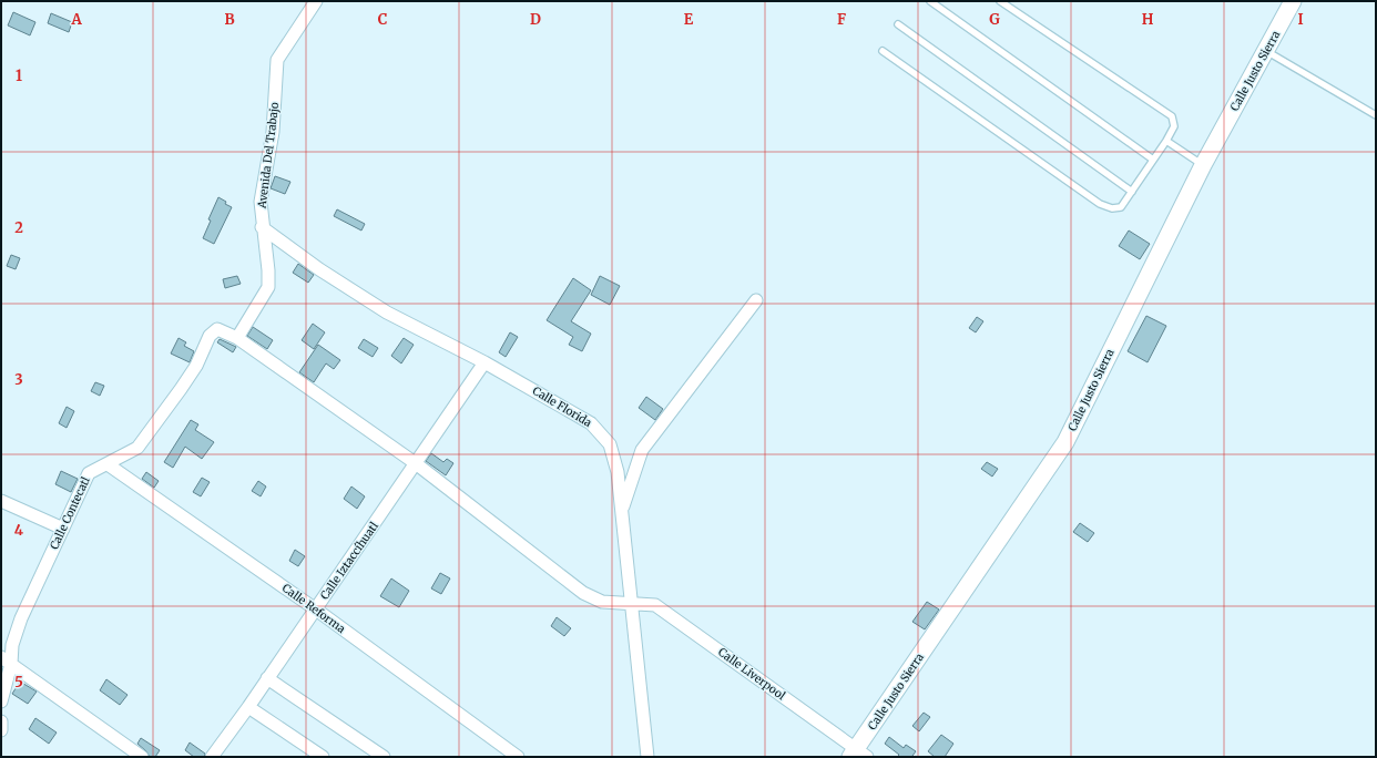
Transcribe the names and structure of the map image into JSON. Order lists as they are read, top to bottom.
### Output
{
  "streets": {
    "street": [
      "Calle Justo Sierra",
      "Avenida Del Trabajo",
      "Calle Florida",
      "Calle Contecatl",
      "Calle Iztaccíhuatl",
      "Calle Reforma",
      "Calle Liverpool"
    ]
  },
  "crossings": [
    ["Calle Justo Sierra", "Calle Liverpool"],
    ["Avenida Del Trabajo", "Calle Florida"],
    ["Avenida Del Trabajo", "Calle Liverpool"],
    ["Calle Florida", "Calle Iztaccíhuatl"],
    ["Calle Florida", "Calle Liverpool"],
    ["Calle Contecatl", "Calle Reforma"],
    ["Calle Contecatl", "Calle Liverpool"],
    ["Calle Iztaccíhuatl", "Calle Reforma"],
    ["Calle Iztaccíhuatl", "Calle Liverpool"]
  ],
  "grid": {
    "columns": [
      "A",
      "B",
      "C",
      "D",
      "E",
      "F",
      "G",
      "H",
      "I"
    ],
    "rows": [
      "1",
      "2",
      "3",
      "4",
      "5"
    ]
  }
}
